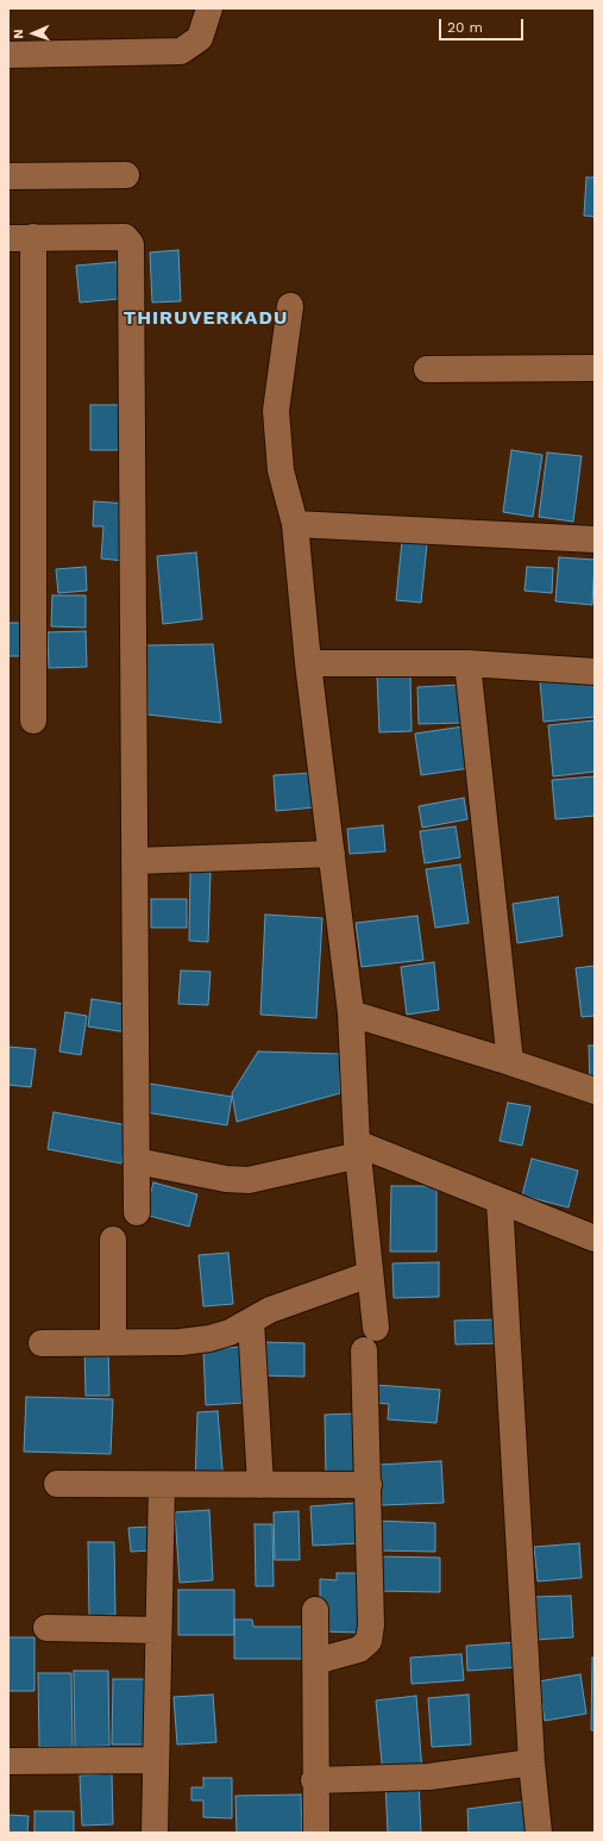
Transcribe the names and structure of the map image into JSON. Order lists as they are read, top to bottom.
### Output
{
  "districts": ["THIRUVERKADU"],
  "scale_bar": "20 m",
  "north": "left"
}
